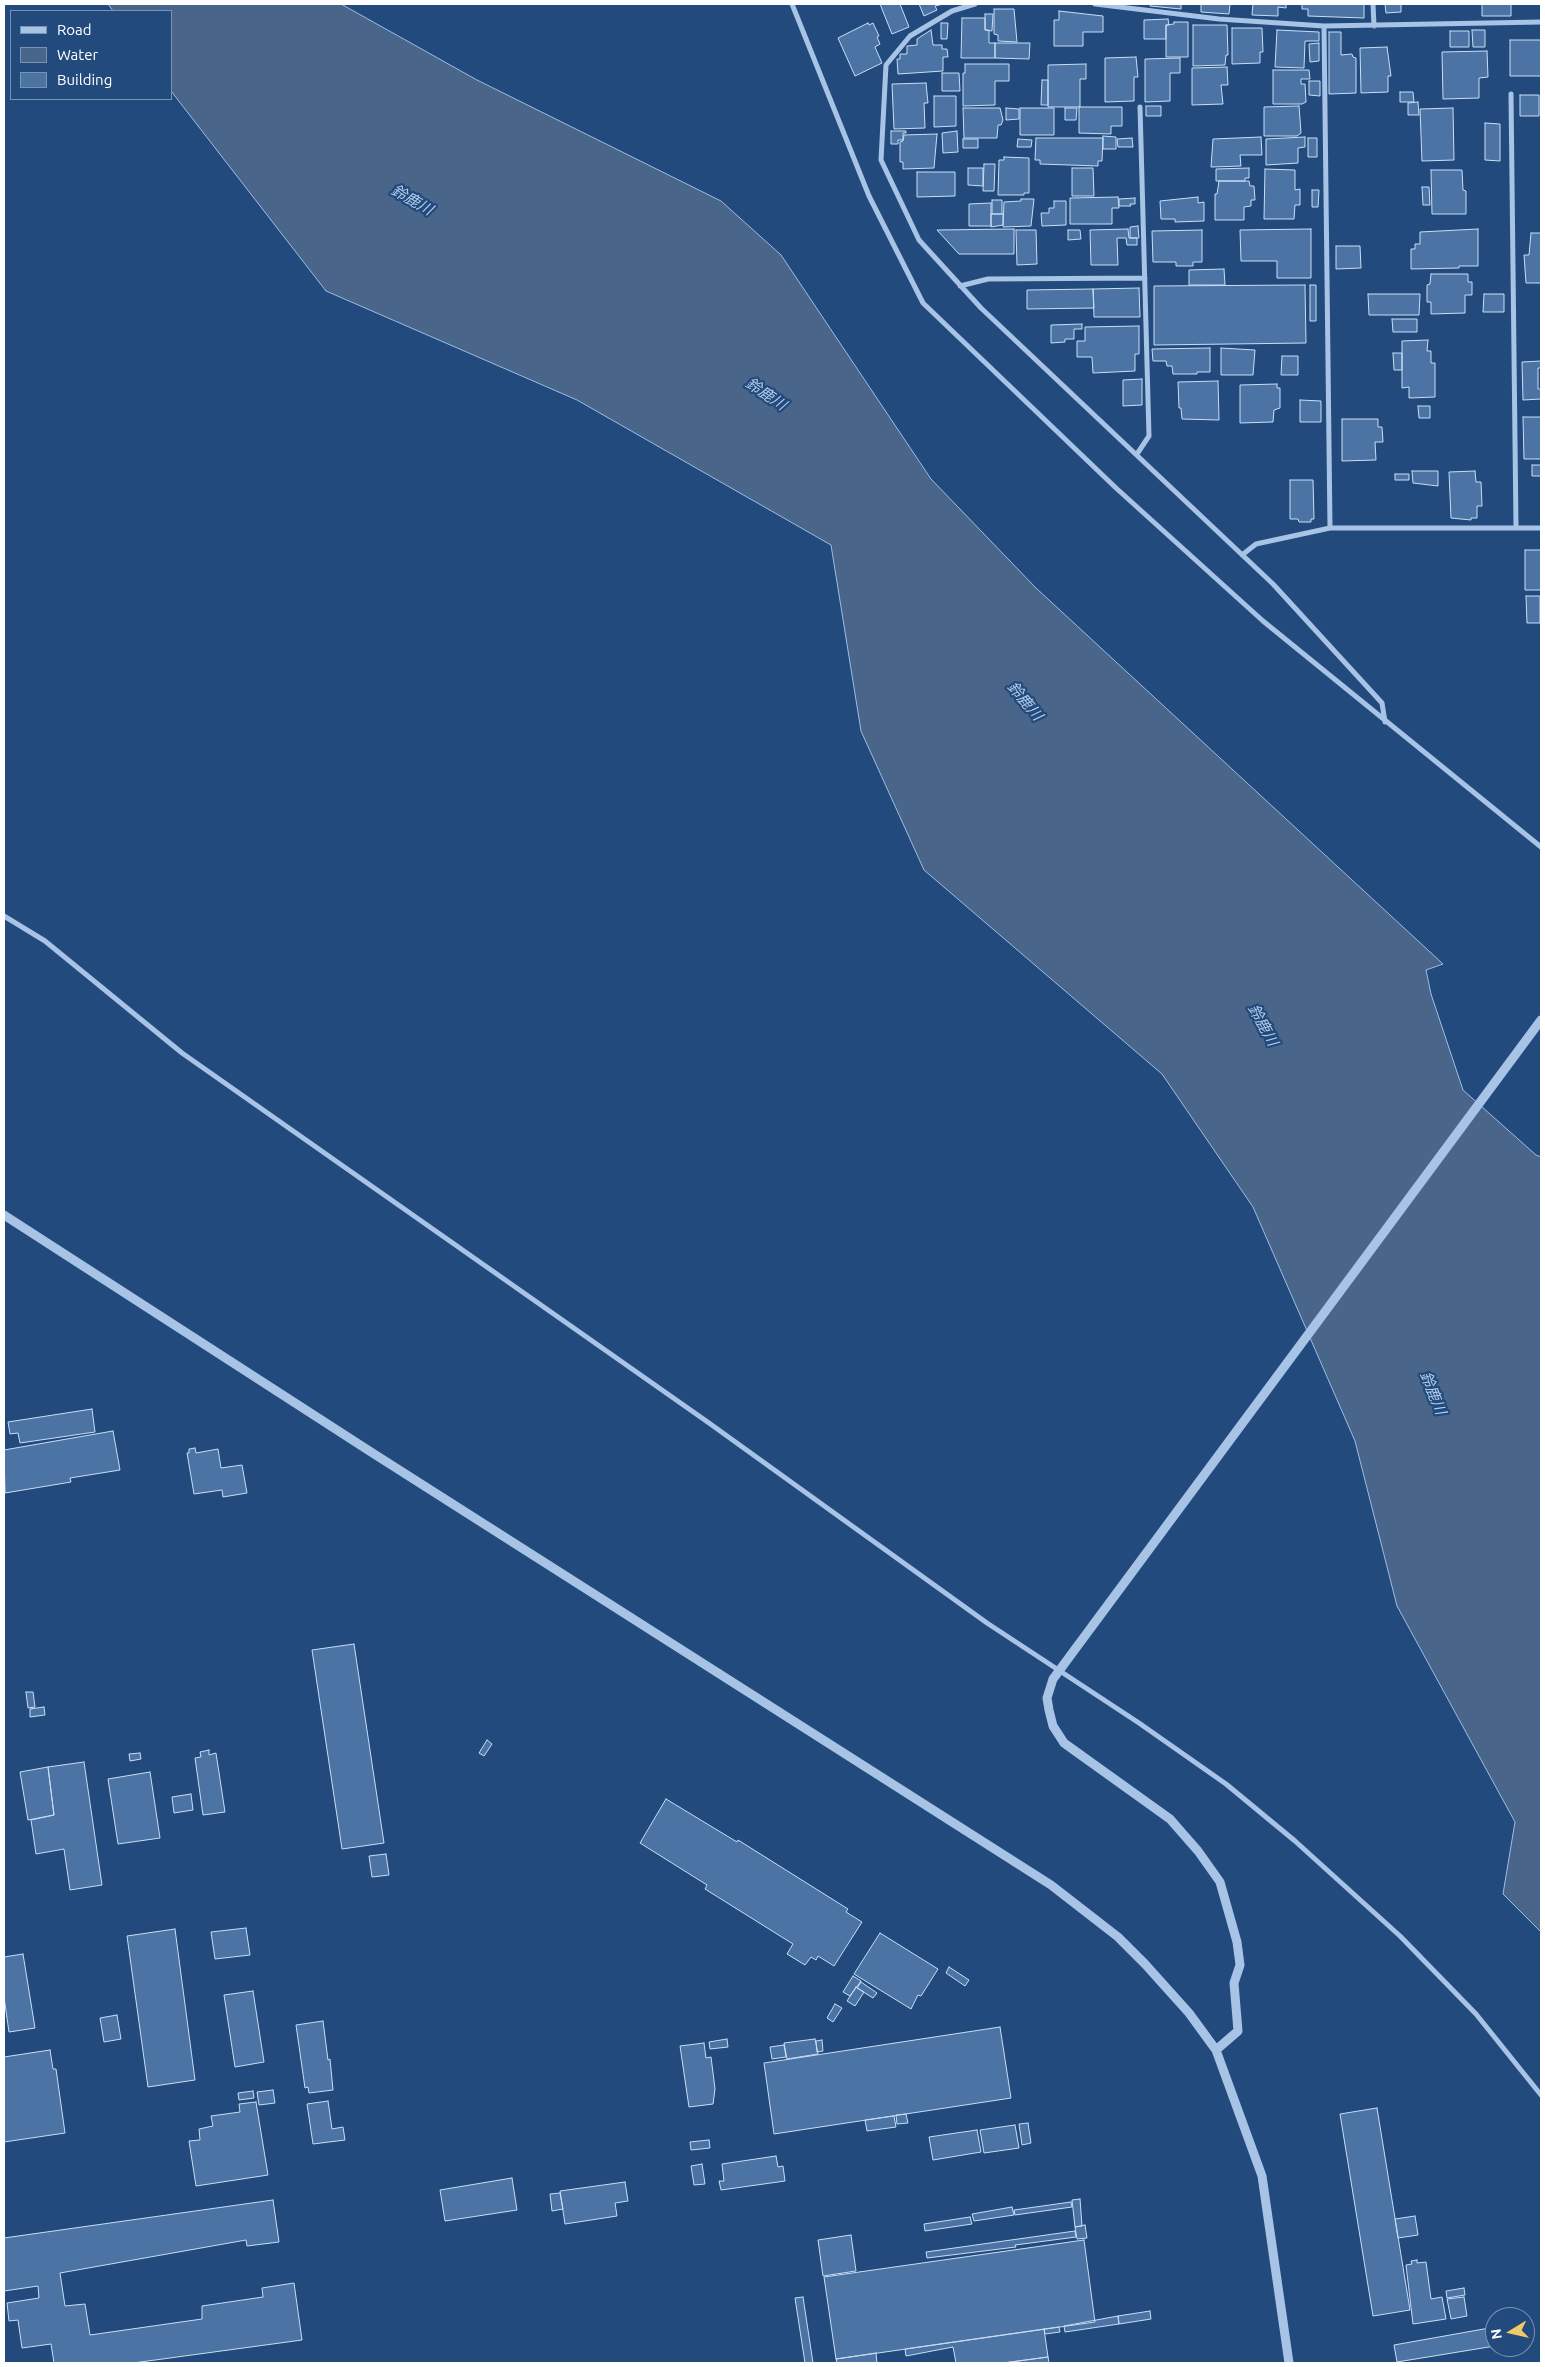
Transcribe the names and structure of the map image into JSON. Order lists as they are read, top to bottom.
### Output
{
  "water": ["鈴鹿川"],
  "legend": ["Road", "Water", "Building"],
  "north": "left"
}
